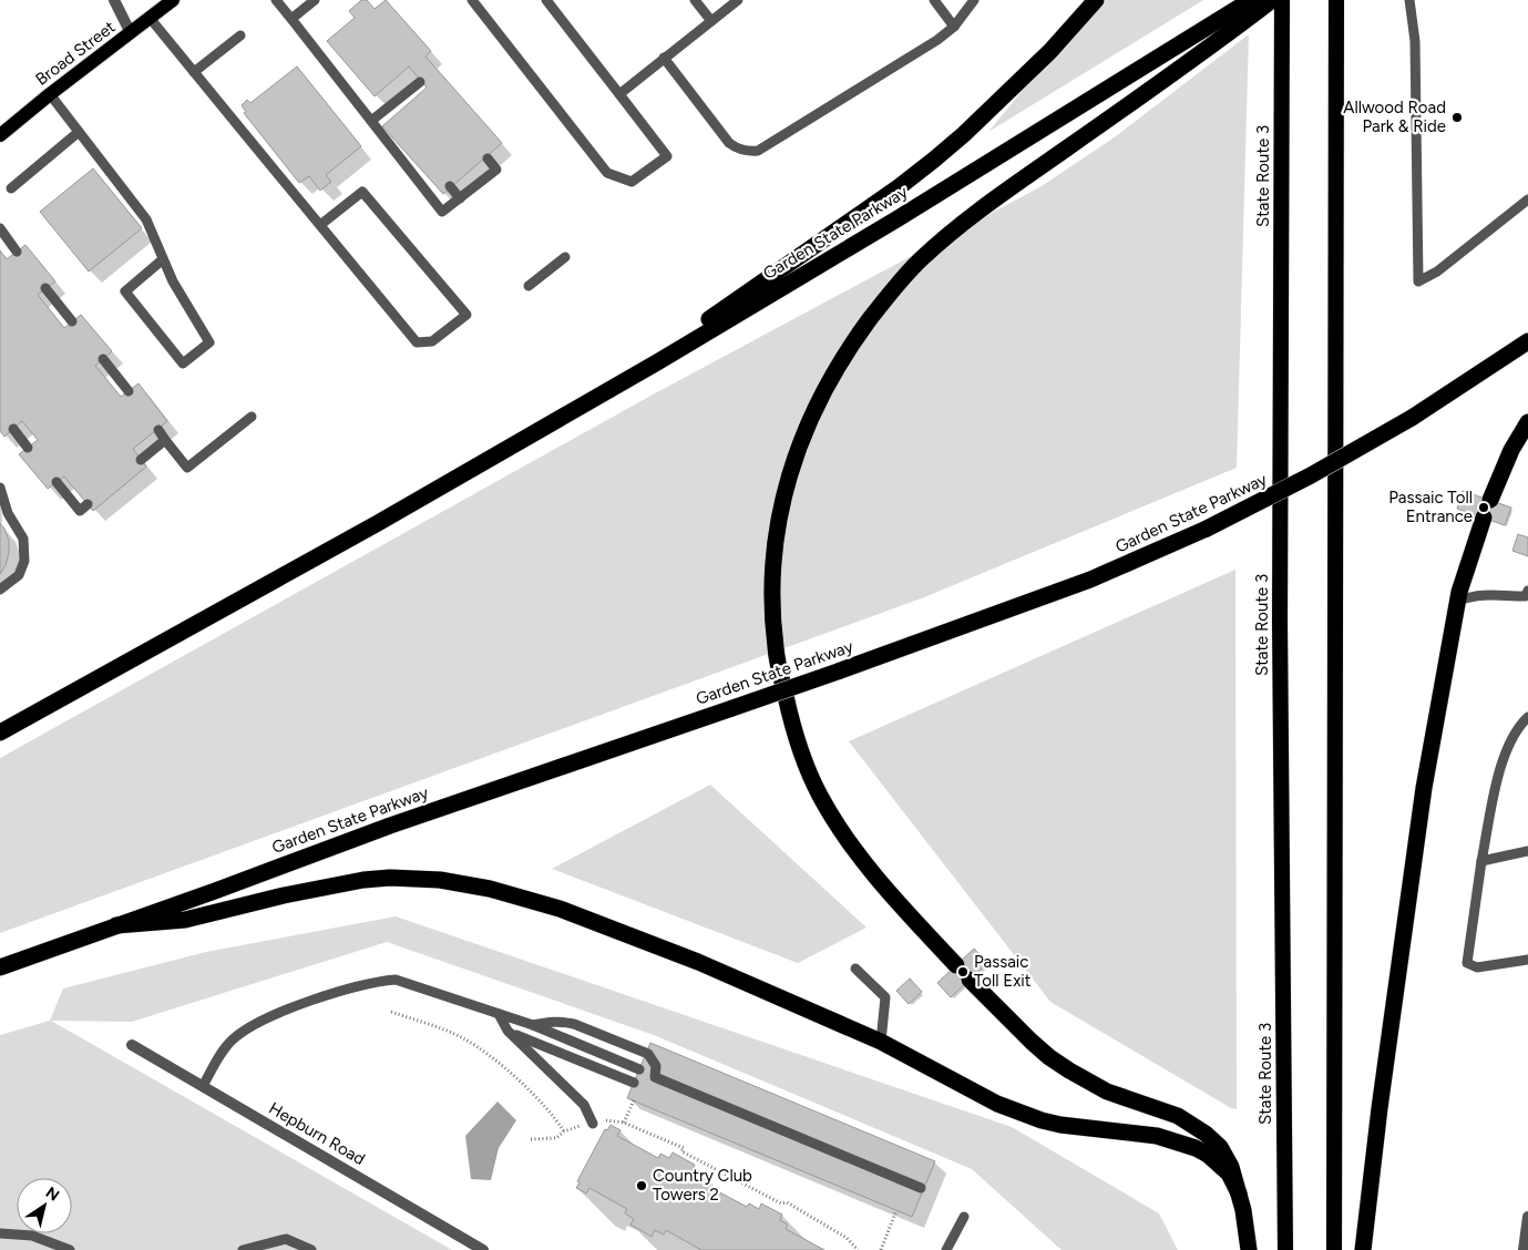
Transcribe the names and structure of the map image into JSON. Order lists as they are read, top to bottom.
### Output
{
  "streets": {
    "highway": ["State Route 3", "Garden State Parkway"],
    "main road": ["Broad Street"],
    "street": ["Hepburn Road"]
  },
  "places": [
    "Allwood Road Park & Ride",
    "Passaic Toll Entrance",
    "Passaic Toll Exit",
    "Country Club Towers 2"
  ],
  "north": "top right"
}
